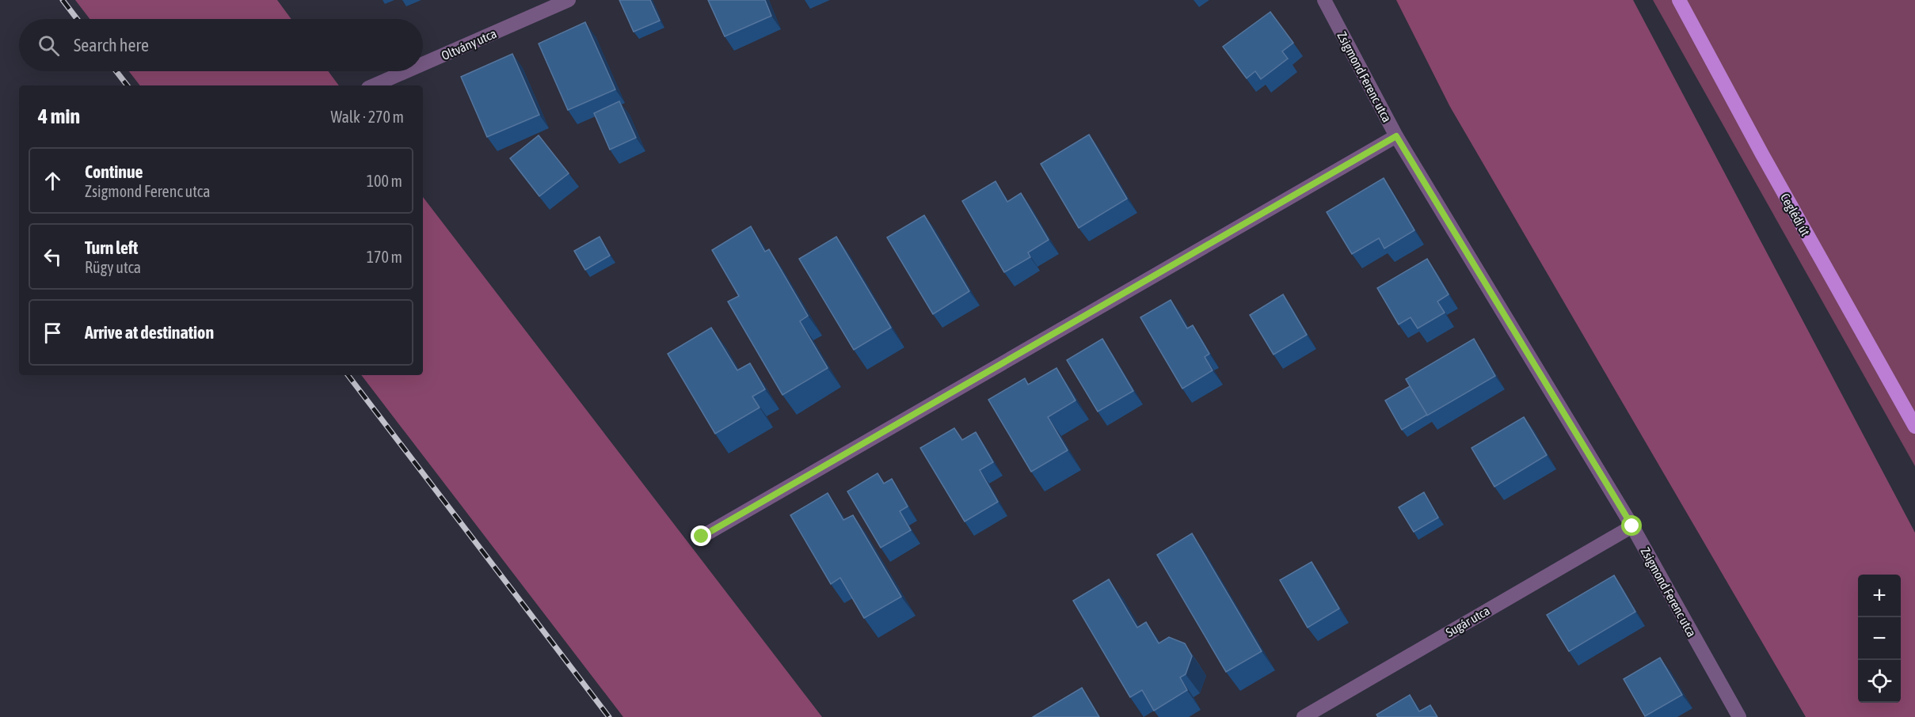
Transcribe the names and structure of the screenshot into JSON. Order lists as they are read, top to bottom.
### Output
{
  "streets": {
    "main road": ["Ceglédi út"],
    "street": ["Oltvány utca", "Zsigmond Ferenc utca", "Sugár utca"]
  },
  "crossings": [
    ["Zsigmond Ferenc utca", "Sugár utca"]
  ],
  "page": {
    "search": "Search here",
    "heading": ["4 min", "Walk · 270 m"],
    "list": [
      ["Continue", "Zsigmond Ferenc utca", "100 m"],
      ["Turn left", "Rügy utca", "170 m"],
      "Arrive at destination"
    ],
    "map_buttons": ["+", "−"]
  }
}
